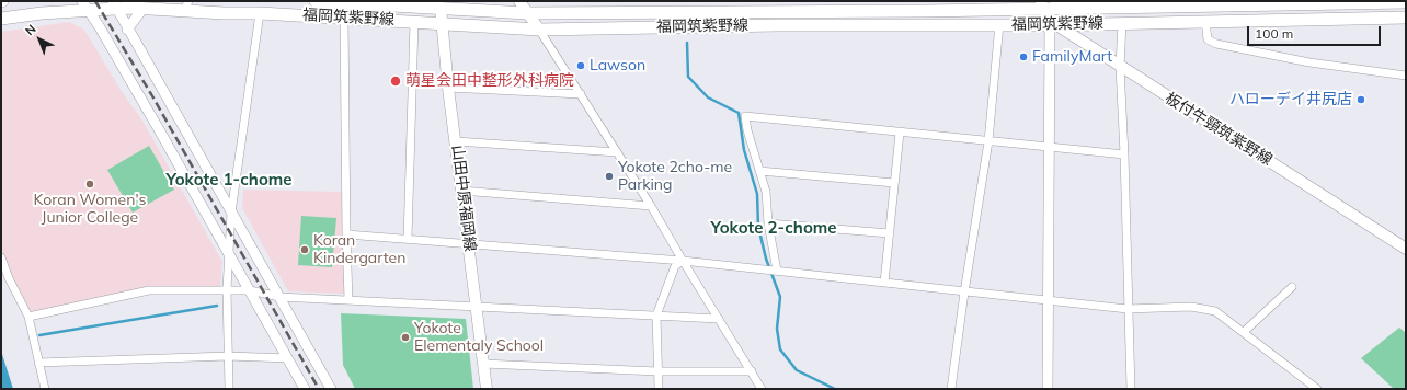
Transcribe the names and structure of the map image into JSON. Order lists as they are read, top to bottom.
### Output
{
  "streets": {
    "main road": ["福岡筑紫野線", "板付牛頸筑紫野線", "山田中原福岡線"]
  },
  "crossings": [
    ["福岡筑紫野線", "板付牛頸筑紫野線"],
    ["福岡筑紫野線", "山田中原福岡線"]
  ],
  "districts": ["Yokote 1-chome", "Yokote 2-chome"],
  "places": [
    "FamilyMart",
    "Lawson",
    "萌星会田中整形外科病院",
    "ハローデイ井尻店",
    "Yokote 2cho-me Parking",
    "Koran Women's Junior College",
    "Koran Kindergarten",
    "Yokote Elementaly School"
  ],
  "scale_bar": "100 m",
  "north": "top left"
}
